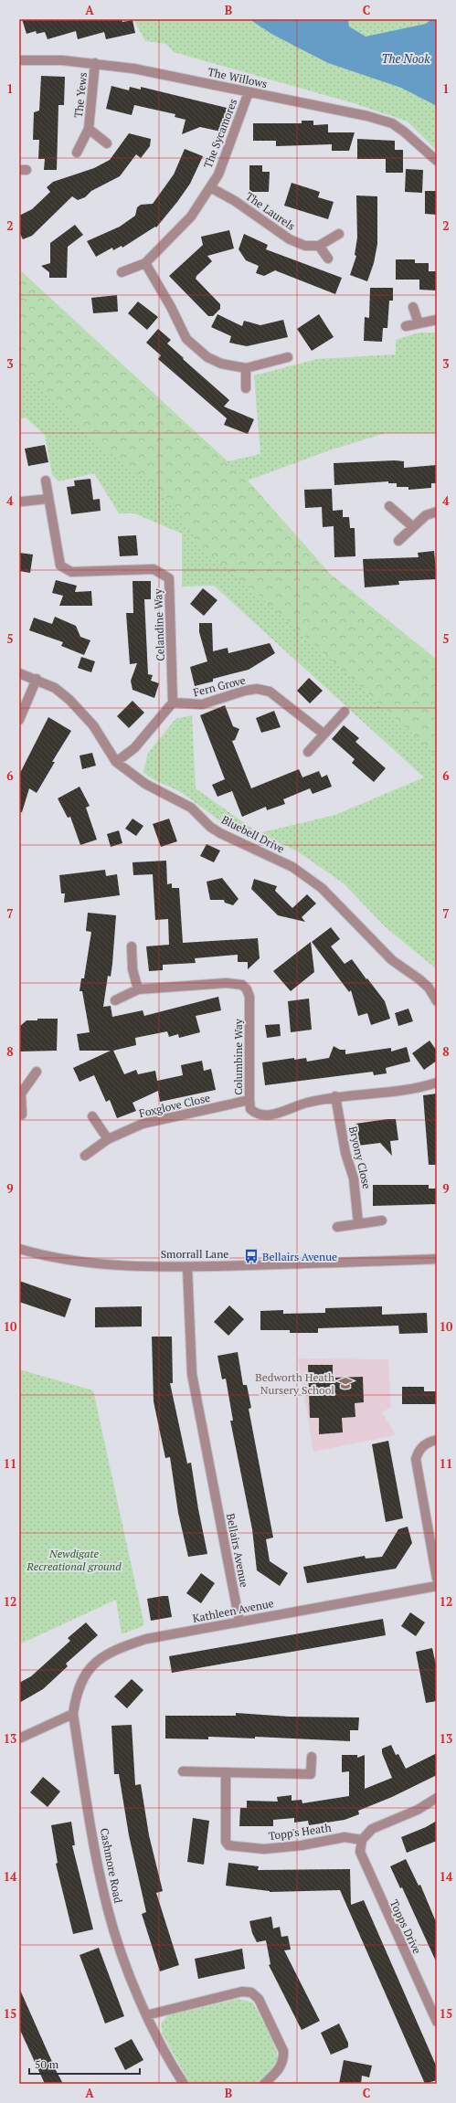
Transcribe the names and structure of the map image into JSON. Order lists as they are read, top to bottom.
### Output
{
  "streets": {
    "street": [
      "The Willows",
      "The Yews",
      "The Sycamores",
      "The Laurels",
      "Celandine Way",
      "Fern Grove",
      "Bluebell Drive",
      "Columbine Way",
      "Foxglove Close",
      "Bryony Close",
      "Smorrall Lane",
      "Bellairs Avenue",
      "Kathleen Avenue",
      "Topp's Heath",
      "Cashmore Road",
      "Topps Drive"
    ]
  },
  "crossings": [
    ["The Willows", "The Yews"],
    ["The Willows", "The Sycamores"],
    ["The Sycamores", "The Laurels"],
    ["Celandine Way", "Fern Grove"],
    ["Columbine Way", "Foxglove Close"],
    ["Columbine Way", "Bryony Close"],
    ["Smorrall Lane", "Bellairs Avenue"],
    ["Bellairs Avenue", "Kathleen Avenue"],
    ["Kathleen Avenue", "Cashmore Road"],
    ["Topp's Heath", "Topps Drive"]
  ],
  "water": ["The Nook"],
  "parks": ["Newdigate Recreational ground"],
  "places": {
    "bus stop": ["Bellairs Avenue"],
    "school or university": ["Bedworth Heath Nursery School"]
  },
  "scale_bar": "50 m",
  "grid": {
    "columns": ["A", "B", "C"],
    "rows": [
      "1",
      "2",
      "3",
      "4",
      "5",
      "6",
      "7",
      "8",
      "9",
      "10",
      "11",
      "12",
      "13",
      "14",
      "15"
    ]
  }
}
